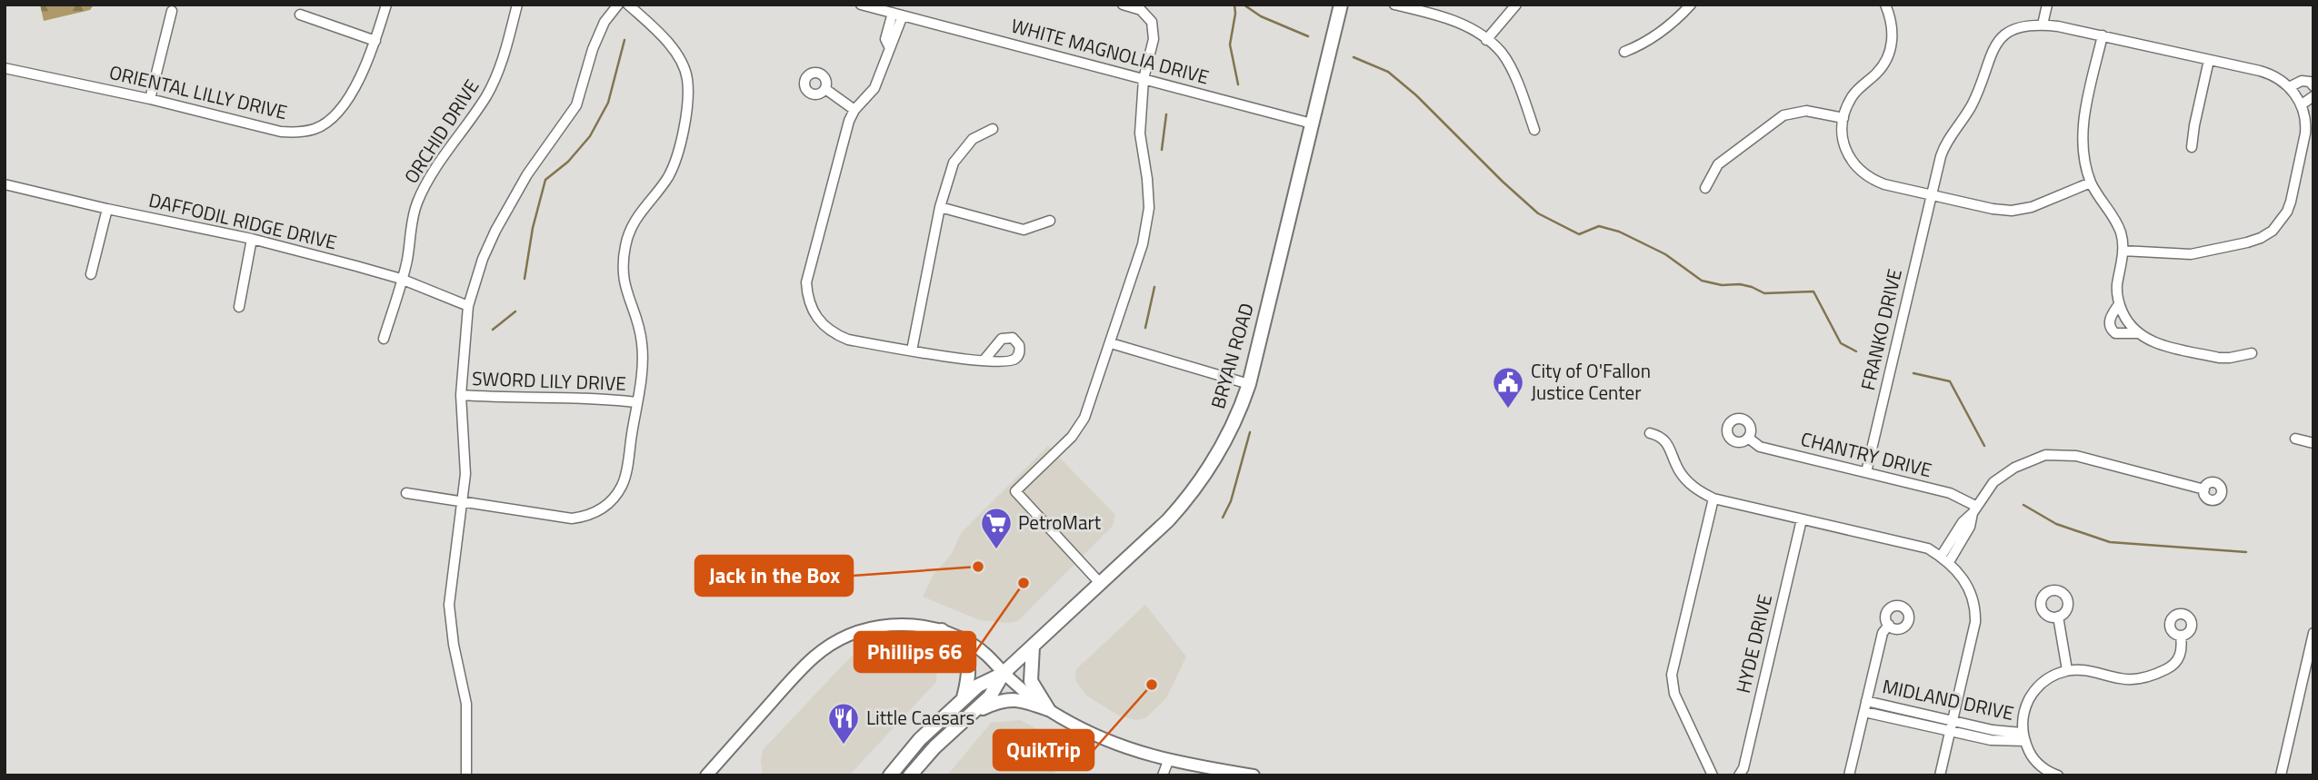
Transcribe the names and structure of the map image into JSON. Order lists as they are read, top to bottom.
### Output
{
  "streets": {
    "main road": ["BRYAN ROAD"],
    "street": [
      "WHITE MAGNOLIA DRIVE",
      "ORIENTAL LILLY DRIVE",
      "ORCHID DRIVE",
      "DAFFODIL RIDGE DRIVE",
      "FRANKO DRIVE",
      "SWORD LILY DRIVE",
      "CHANTRY DRIVE",
      "HYDE DRIVE",
      "MIDLAND DRIVE"
    ]
  },
  "crossings": [
    ["WHITE MAGNOLIA DRIVE", "BRYAN ROAD"],
    ["ORCHID DRIVE", "DAFFODIL RIDGE DRIVE"],
    ["FRANKO DRIVE", "CHANTRY DRIVE"]
  ],
  "places": {
    "public building": ["City of O'Fallon Justice Center"],
    "supermarket": ["PetroMart"],
    "other": ["Jack in the Box", "Phillips 66", "QuikTrip"],
    "restaurant": ["Little Caesars"]
  }
}
